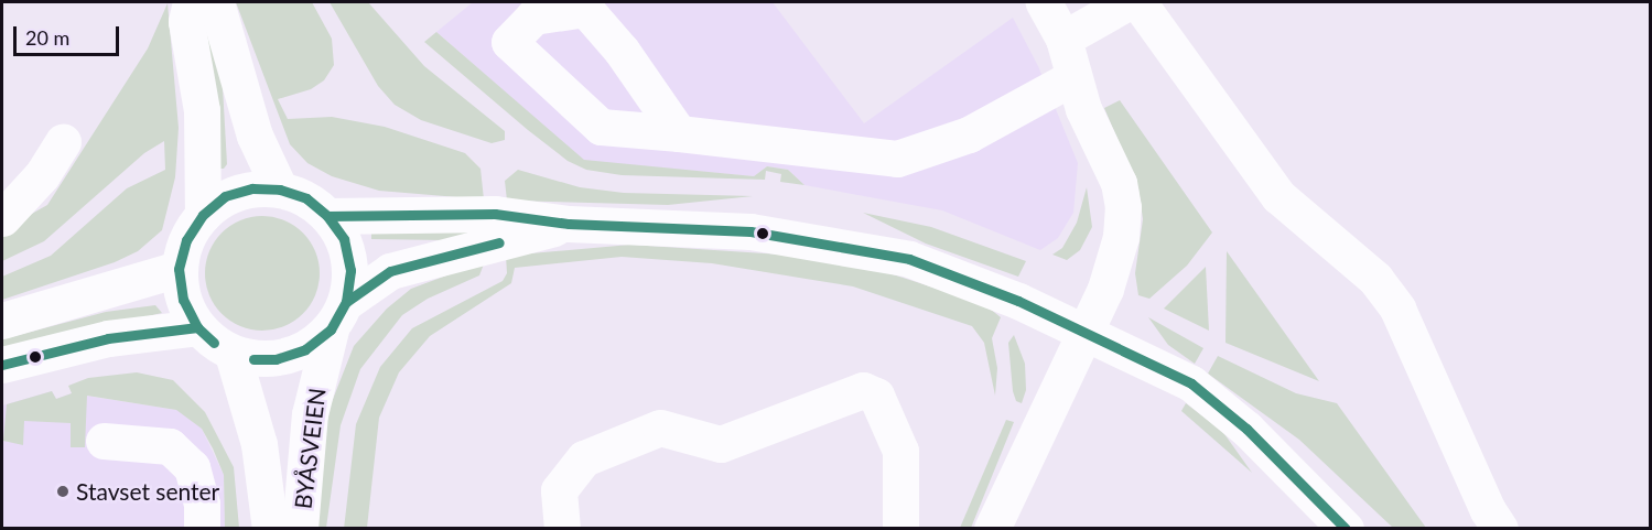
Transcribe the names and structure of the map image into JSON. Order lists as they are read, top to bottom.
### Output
{
  "streets": {
    "street": ["BYÅSVEIEN"]
  },
  "places": ["Stavset senter"],
  "scale_bar": "20 m"
}
